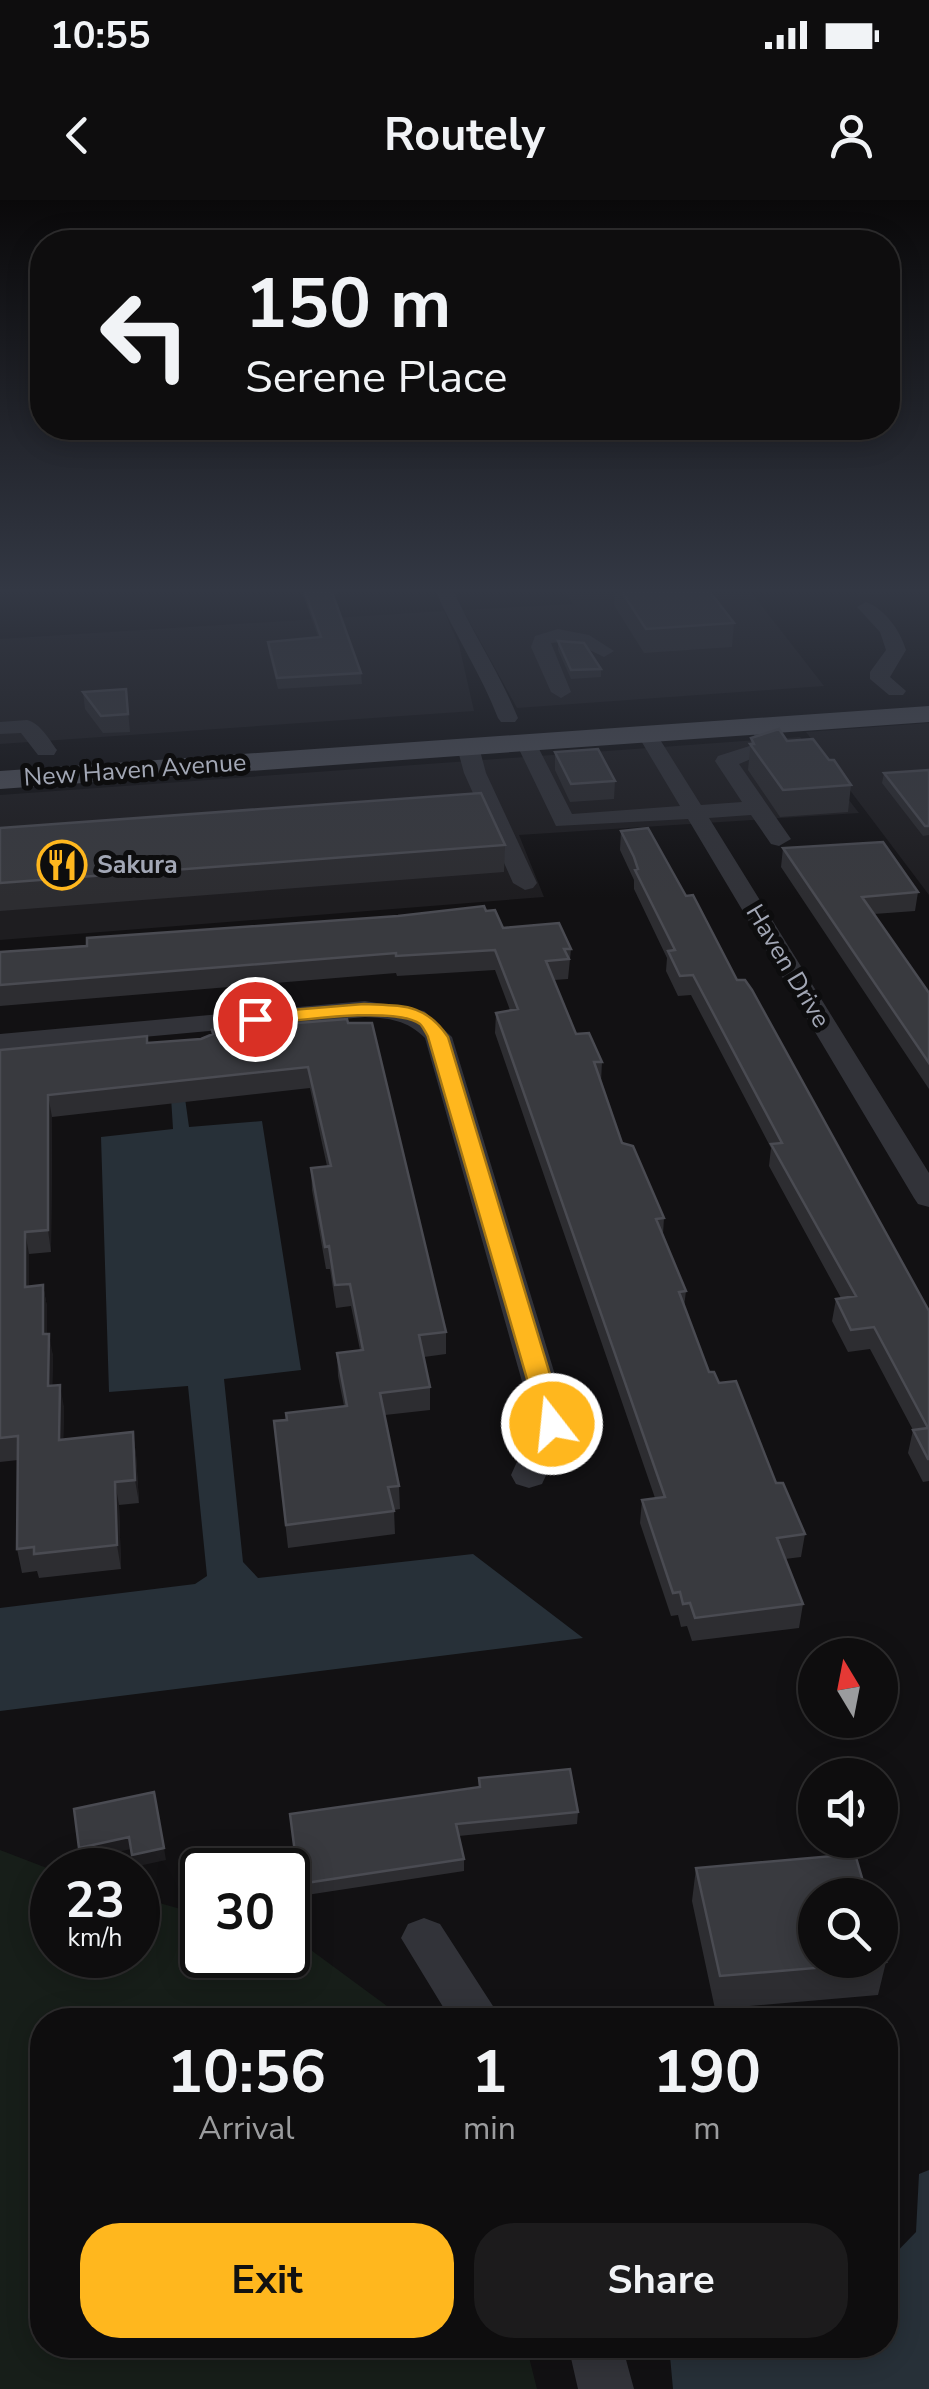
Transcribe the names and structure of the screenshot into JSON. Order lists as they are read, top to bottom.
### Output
{
  "streets": {
    "main road": ["New Haven Avenue"],
    "street": ["Haven Drive"]
  },
  "crossings": [
    ["New Haven Avenue", "Haven Drive"]
  ],
  "places": {
    "restaurant": ["Sakura"]
  },
  "north": "top",
  "page": {
    "status": "10:55",
    "header": "Routely",
    "turn": ["150 m", "Serene Place"],
    "speed": "23 km/h",
    "limit": "30",
    "eta": [
      "10:56",
      "Arrival",
      "1",
      "min",
      "190",
      "m"
    ],
    "buttons": ["Exit", "Share"]
  }
}
